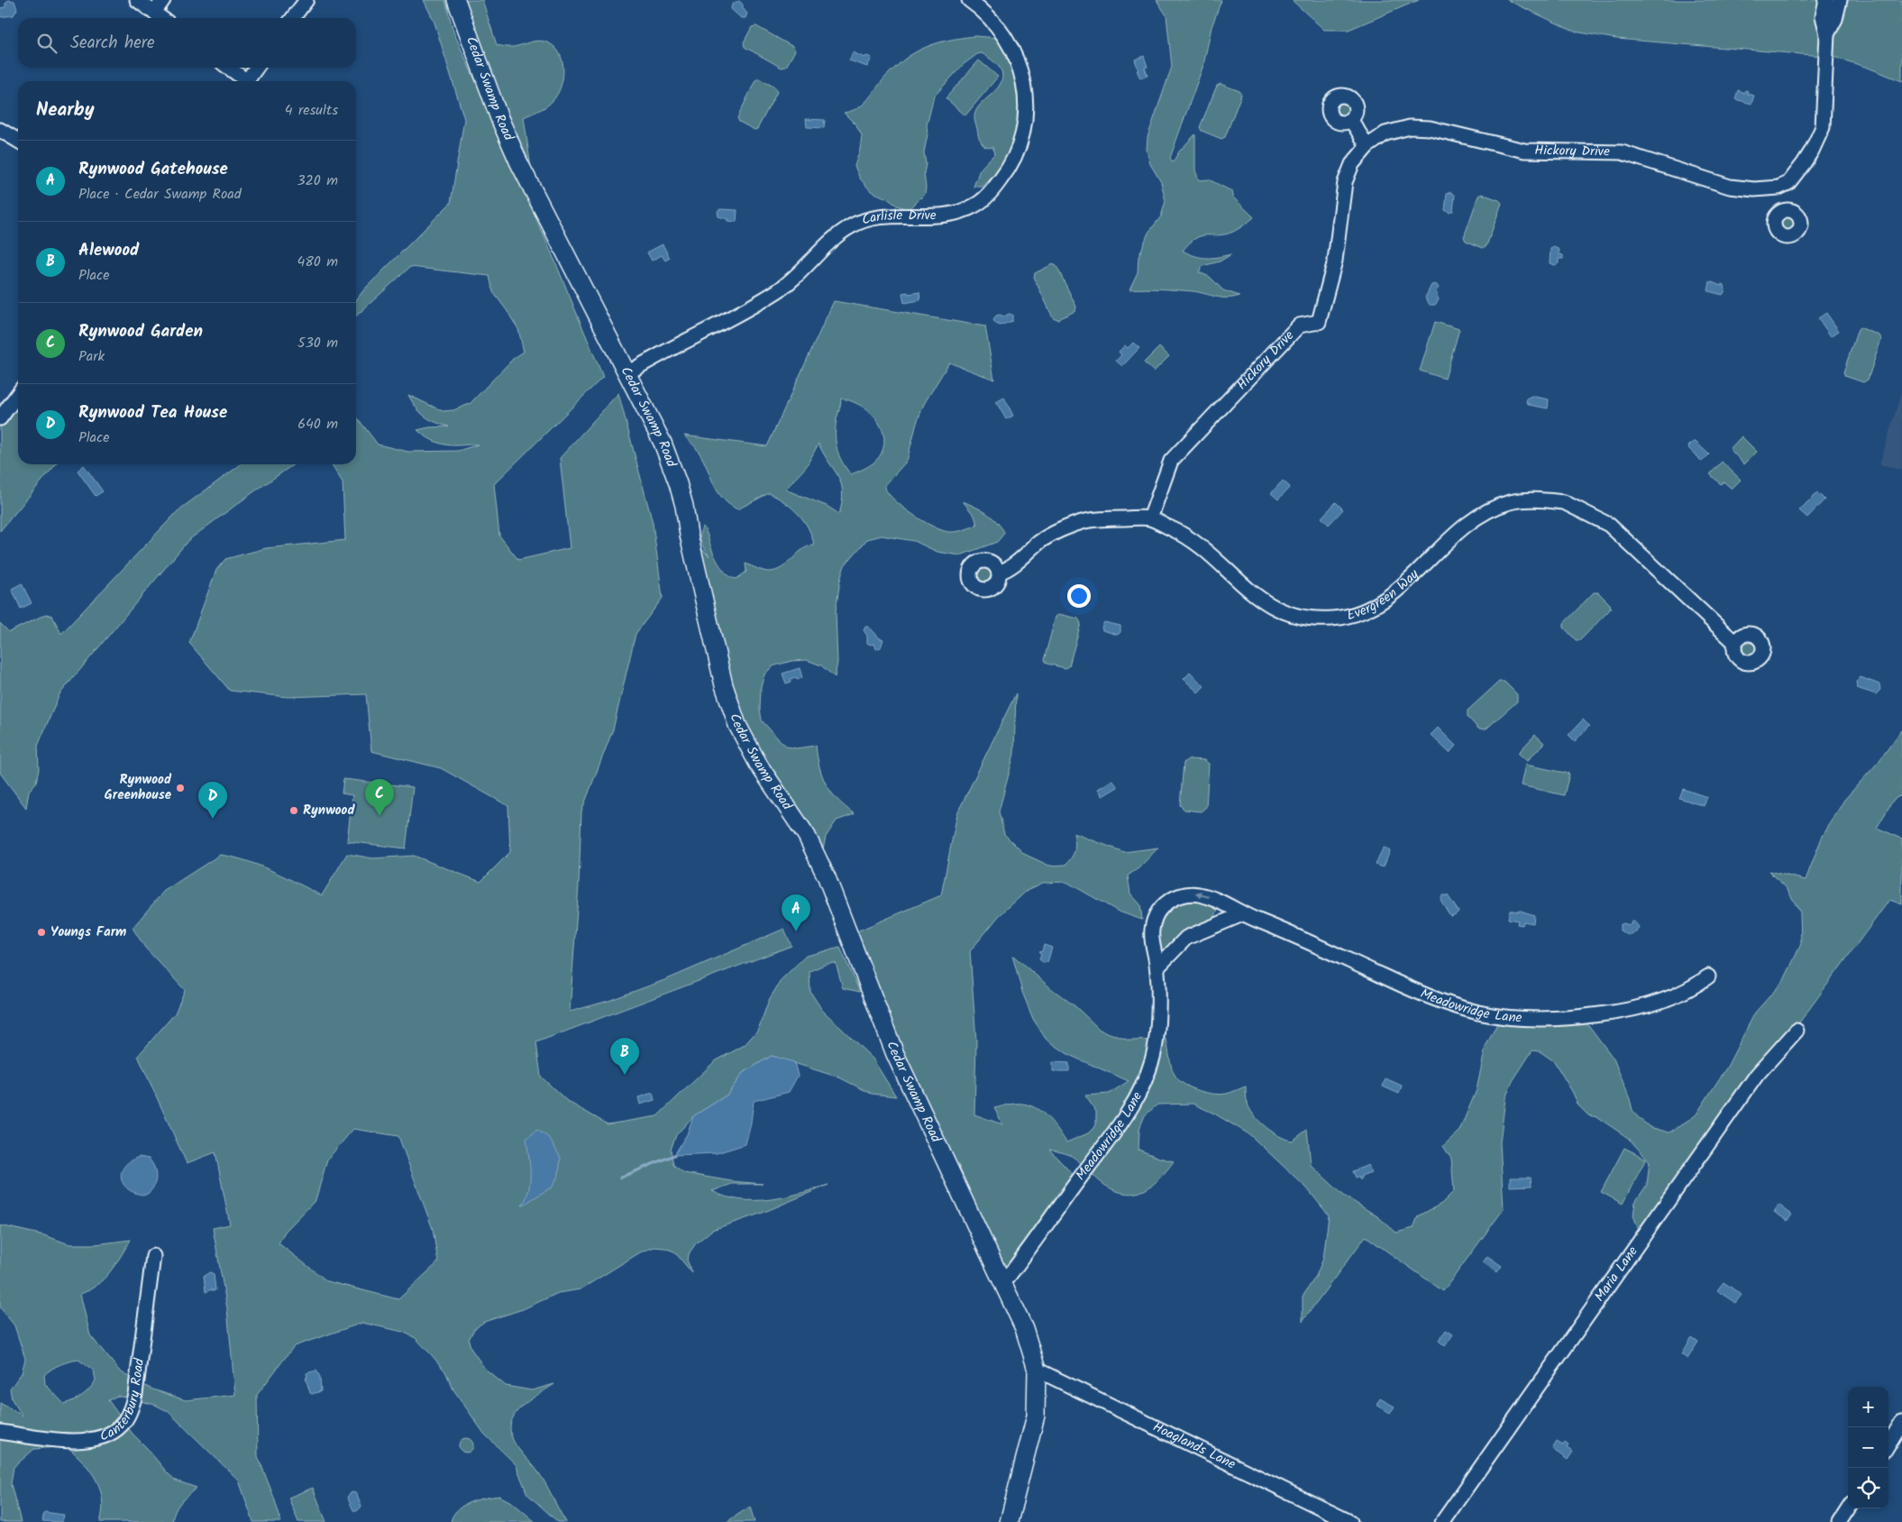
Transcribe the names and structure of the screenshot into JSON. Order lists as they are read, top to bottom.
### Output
{
  "streets": {
    "main road": ["Cedar Swamp Road"],
    "street": [
      "Hickory Drive",
      "Carlisle Drive",
      "Evergreen Way",
      "Meadowridge Lane",
      "Maria Lane",
      "Canterbury Road",
      "Hoaglands Lane"
    ]
  },
  "crossings": [
    ["Cedar Swamp Road", "Carlisle Drive"],
    ["Cedar Swamp Road", "Meadowridge Lane"],
    ["Cedar Swamp Road", "Hoaglands Lane"],
    ["Hickory Drive", "Evergreen Way"]
  ],
  "places": ["Rynwood Greenhouse", "Rynwood", "Youngs Farm"],
  "page": {
    "search": "Search here",
    "heading": ["Nearby", "4 results"],
    "list": [
      {
        "mark": "A",
        "name": "Rynwood Gatehouse",
        "note": "Place · Cedar Swamp Road",
        "value": "320 m"
      },
      {
        "mark": "B",
        "name": "Alewood",
        "note": "Place",
        "value": "480 m"
      },
      {
        "mark": "C",
        "name": "Rynwood Garden",
        "note": "Park",
        "value": "530 m"
      },
      {
        "mark": "D",
        "name": "Rynwood Tea House",
        "note": "Place",
        "value": "640 m"
      }
    ],
    "pins": [
      "C",
      "D",
      "A",
      "B"
    ],
    "map_buttons": ["+", "−"]
  }
}
